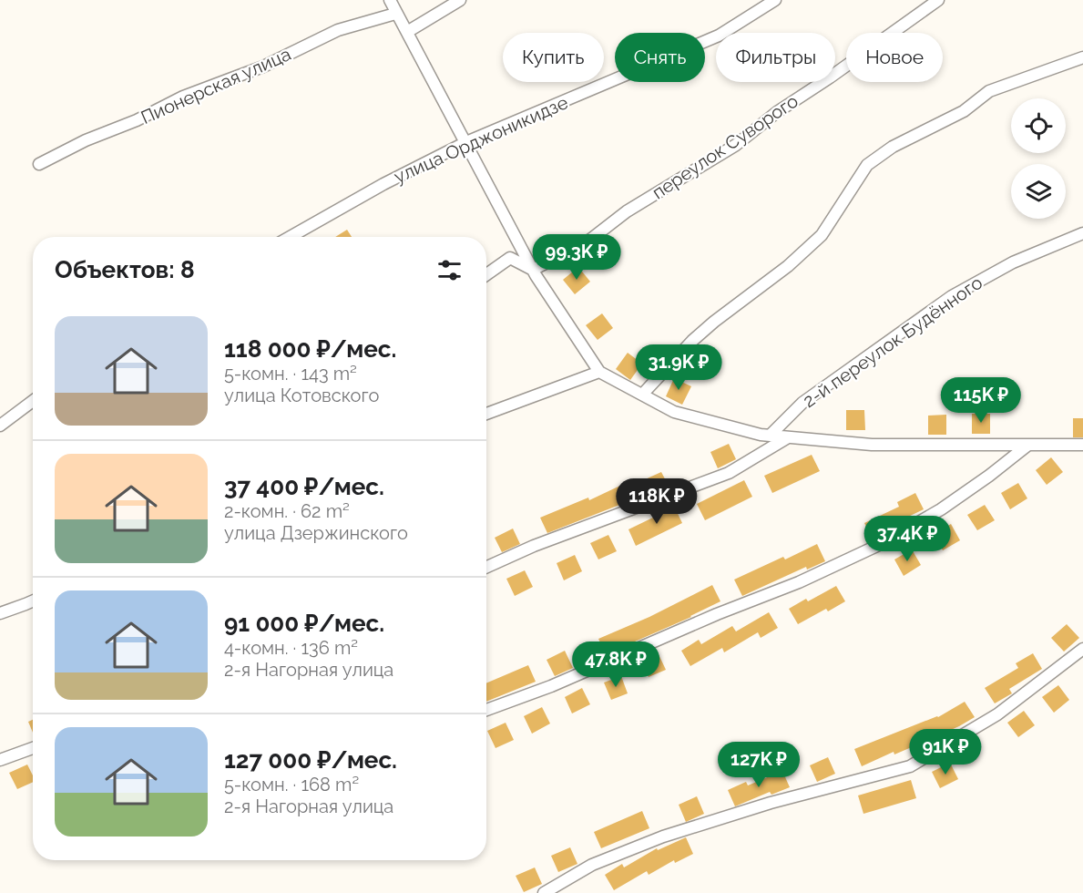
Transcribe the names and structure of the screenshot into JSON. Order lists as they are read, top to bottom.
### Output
{
  "streets": {
    "street": [
      "Пионерская улица",
      "улица Орджоникидзе",
      "переулок Суворого",
      "2-й переулок Будённого"
    ]
  },
  "page": {
    "chip": [
      "Купить",
      "Снять",
      "Фильтры",
      "Новое"
    ],
    "price": [
      "99.3K ₽",
      "31.9K ₽",
      "115K ₽",
      "118K ₽",
      "37.4K ₽",
      "47.8K ₽",
      "91K ₽",
      "127K ₽"
    ],
    "heading": "Объектов: 8",
    "list": [
      {
        "name": "118 000 ₽/мес.",
        "note": "5-комн. · 143 m² · улица Котовского"
      },
      {
        "name": "37 400 ₽/мес.",
        "note": "2-комн. · 62 m² · улица Дзержинского"
      },
      {
        "name": "91 000 ₽/мес.",
        "note": "4-комн. · 136 m² · 2-я Нагорная улица"
      },
      {
        "name": "127 000 ₽/мес.",
        "note": "5-комн. · 168 m² · 2-я Нагорная улица"
      }
    ]
  }
}
